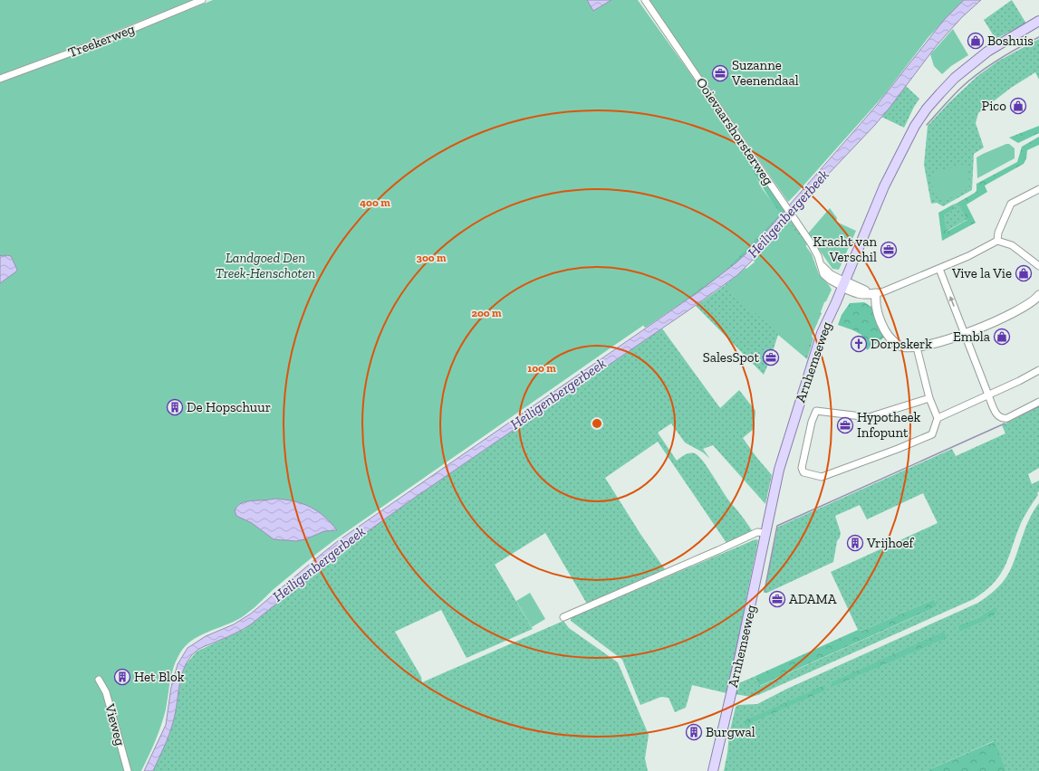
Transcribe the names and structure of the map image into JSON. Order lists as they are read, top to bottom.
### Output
{
  "streets": {
    "main road": ["Arnhemseweg"],
    "street": ["Treekerweg", "Ooievaarshorsterweg", "Vieweg"]
  },
  "crossings": [
    ["Ooievaarshorsterweg", "Arnhemseweg"]
  ],
  "water": ["Heiligenbergerbeek"],
  "parks": ["Landgoed Den Treek-Henschoten"],
  "places": {
    "shop": [
      "Boshuis",
      "Pico",
      "Vive la Vie",
      "Embla"
    ],
    "office": [
      "Suzanne Veenendaal",
      "Kracht van Verschil",
      "SalesSpot",
      "Hypotheek Infopunt",
      "ADAMA"
    ],
    "church": ["Dorpskerk"],
    "building": [
      "De Hopschuur",
      "Vrijhoef",
      "Het Blok",
      "Burgwal"
    ]
  },
  "rings": [
    "400 m",
    "300 m",
    "200 m",
    "100 m"
  ]
}
